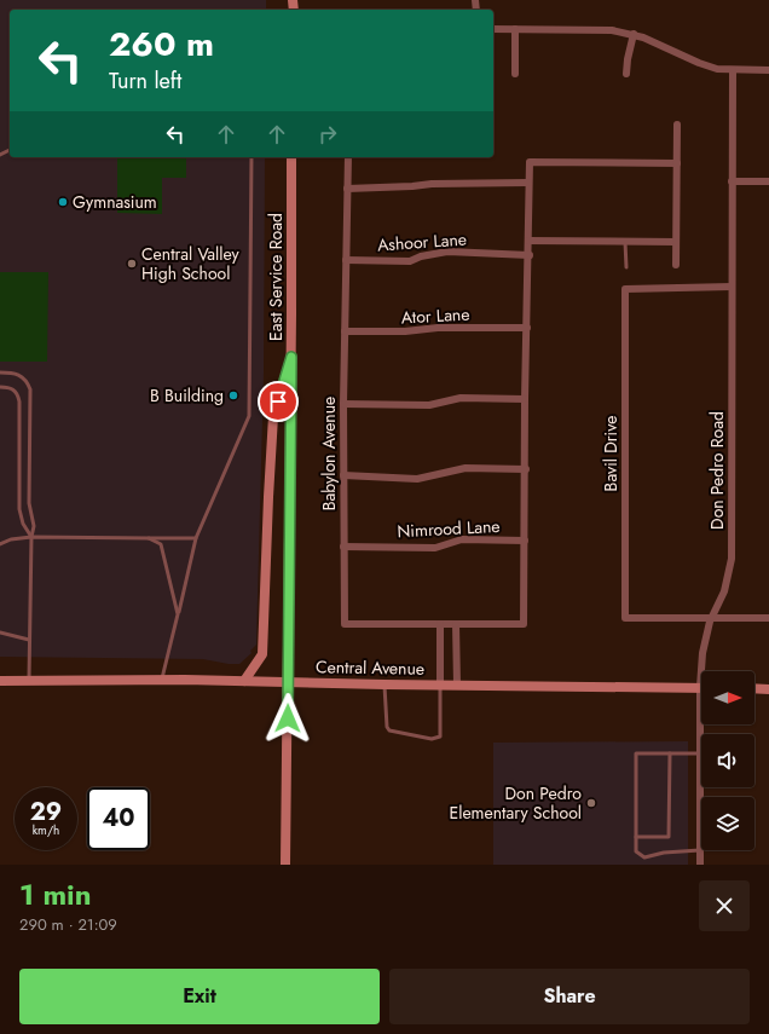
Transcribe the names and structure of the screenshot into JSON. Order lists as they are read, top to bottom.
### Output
{
  "streets": {
    "street": [
      "Ashoor Lane",
      "East Service Road",
      "Ator Lane",
      "Babylon Avenue",
      "Bavil Drive",
      "Don Pedro Road",
      "Nimrood Lane",
      "Central Avenue"
    ]
  },
  "crossings": [
    ["Ashoor Lane", "Babylon Avenue"],
    ["East Service Road", "Central Avenue"],
    ["Ator Lane", "Babylon Avenue"],
    ["Babylon Avenue", "Nimrood Lane"],
    ["Bavil Drive", "Don Pedro Road"]
  ],
  "places": [
    "Gymnasium",
    "Central Valley High School",
    "B Building",
    "Don Pedro Elementary School"
  ],
  "north": "right",
  "page": {
    "turn": ["260 m", "Turn left"],
    "speed": "29 km/h",
    "limit": "40",
    "heading": ["1 min", "290 m · 21:09"],
    "buttons": ["Exit", "Share"]
  }
}
